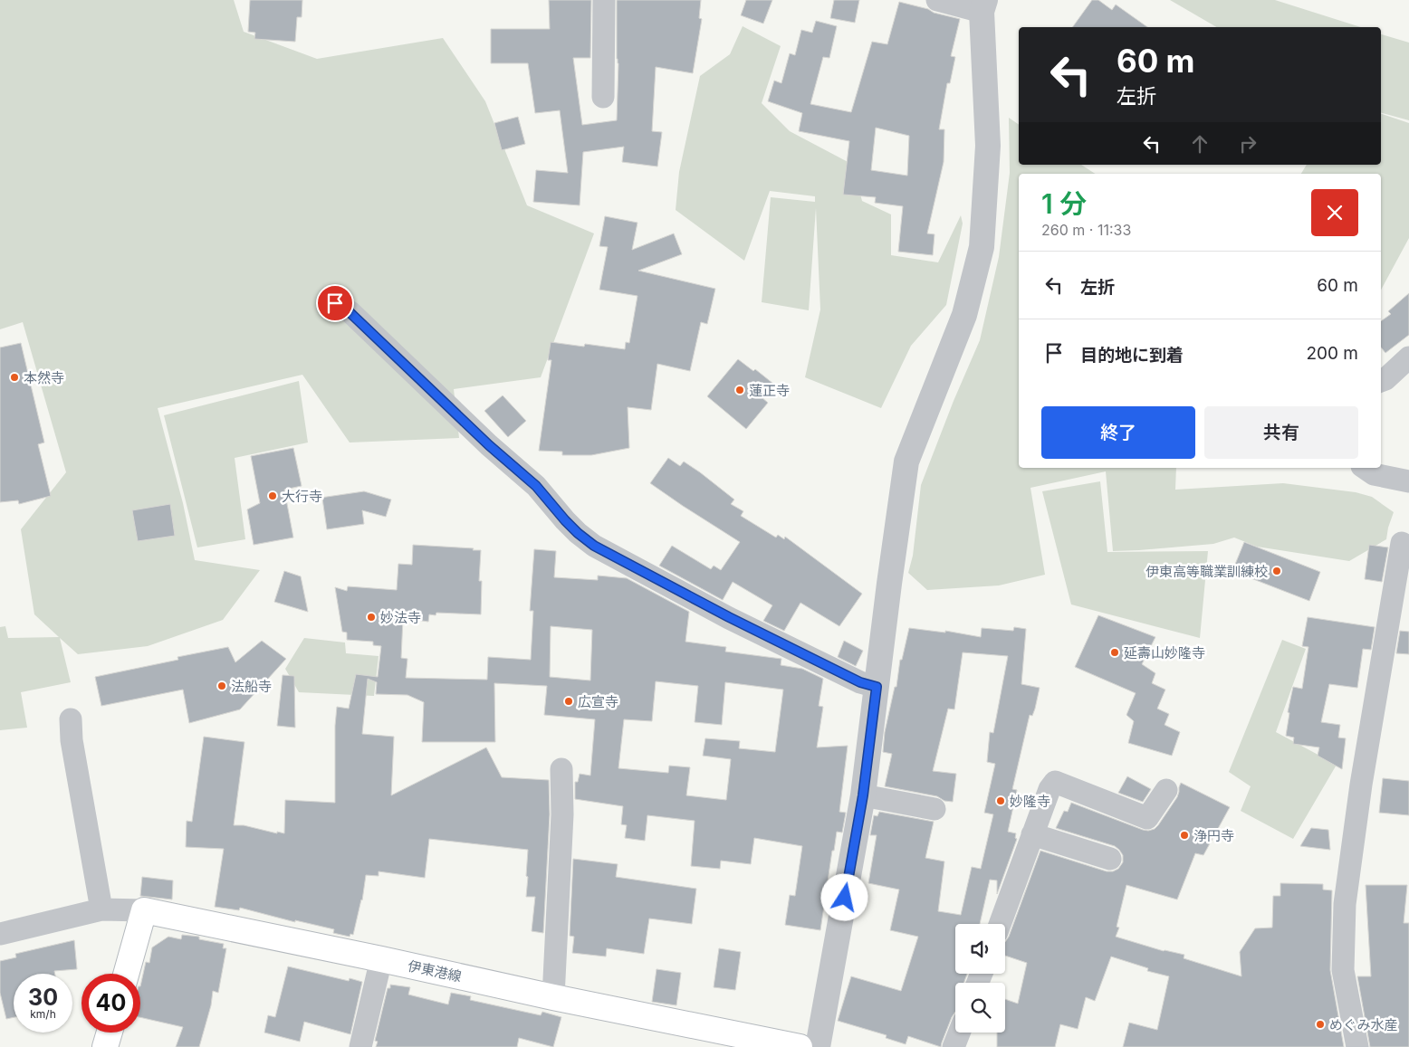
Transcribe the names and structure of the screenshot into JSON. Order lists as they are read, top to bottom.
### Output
{
  "streets": {
    "main road": ["伊東港線"]
  },
  "places": [
    "本然寺",
    "蓮正寺",
    "大行寺",
    "伊東高等職業訓練校",
    "妙法寺",
    "延壽山妙隆寺",
    "法船寺",
    "広宣寺",
    "妙隆寺",
    "浄円寺",
    "めぐみ水産"
  ],
  "page": {
    "turn": ["60 m", "左折"],
    "heading": ["1 分", "260 m · 11:33"],
    "list": [
      {
        "name": "左折",
        "value": "60 m"
      },
      {
        "name": "目的地に到着",
        "value": "200 m"
      }
    ],
    "buttons": ["終了", "共有"],
    "speed": "30 km/h",
    "limit": "40"
  }
}
